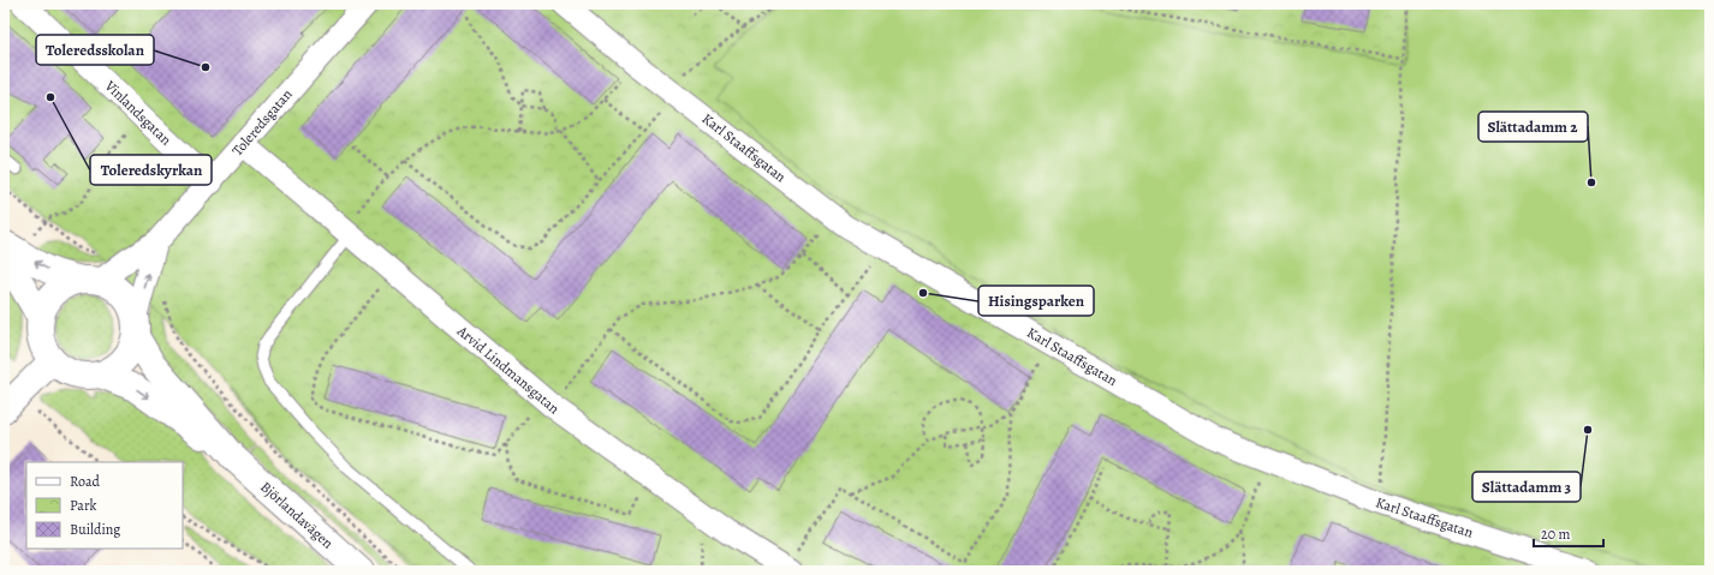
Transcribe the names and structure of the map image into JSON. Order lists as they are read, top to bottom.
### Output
{
  "streets": {
    "street": [
      "Vinlandsgatan",
      "Toleredsgatan",
      "Karl Staaffsgatan",
      "Arvid Lindmansgatan",
      "Björlandavägen"
    ]
  },
  "crossings": [
    ["Vinlandsgatan", "Toleredsgatan"],
    ["Toleredsgatan", "Arvid Lindmansgatan"],
    ["Toleredsgatan", "Björlandavägen"]
  ],
  "places": [
    "Toleredsskolan",
    "Toleredskyrkan",
    "Slättadamm 2",
    "Hisingsparken",
    "Slättadamm 3"
  ],
  "legend": ["Road", "Park", "Building"],
  "scale_bar": "20 m"
}
